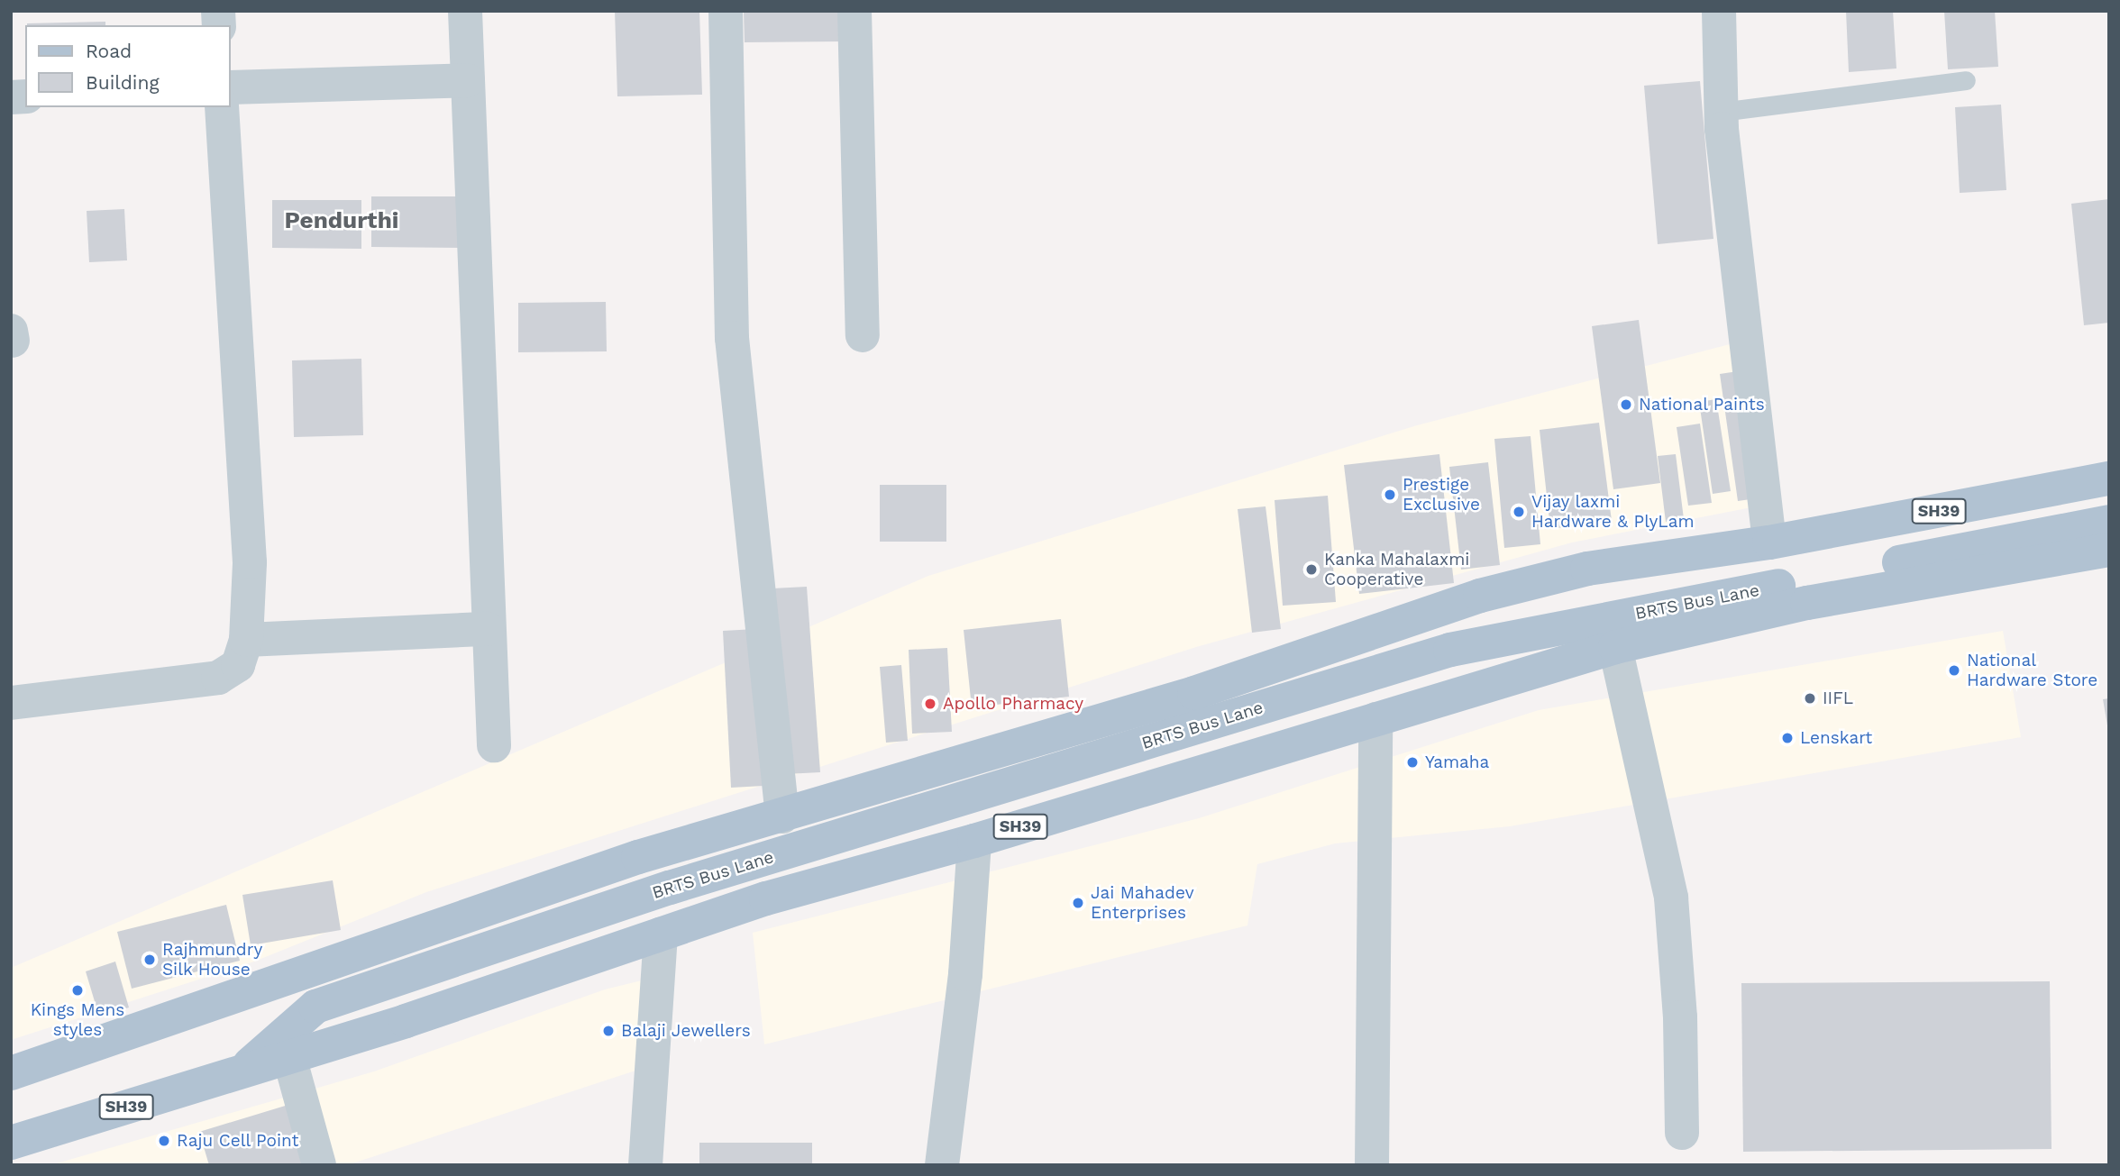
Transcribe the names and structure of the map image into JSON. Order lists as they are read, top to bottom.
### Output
{
  "streets": {
    "main road": ["SH39", "BRTS Bus Lane"]
  },
  "districts": ["Pendurthi"],
  "places": [
    "National Paints",
    "Prestige Exclusive",
    "Vijay laxmi Hardware & PlyLam",
    "Kanka Mahalaxmi Cooperative",
    "National Hardware Store",
    "IIFL",
    "Apollo Pharmacy",
    "Lenskart",
    "Yamaha",
    "Jai Mahadev Enterprises",
    "Rajhmundry Silk House",
    "Kings Mens styles",
    "Balaji Jewellers",
    "Raju Cell Point"
  ],
  "legend": ["Road", "Building"]
}
